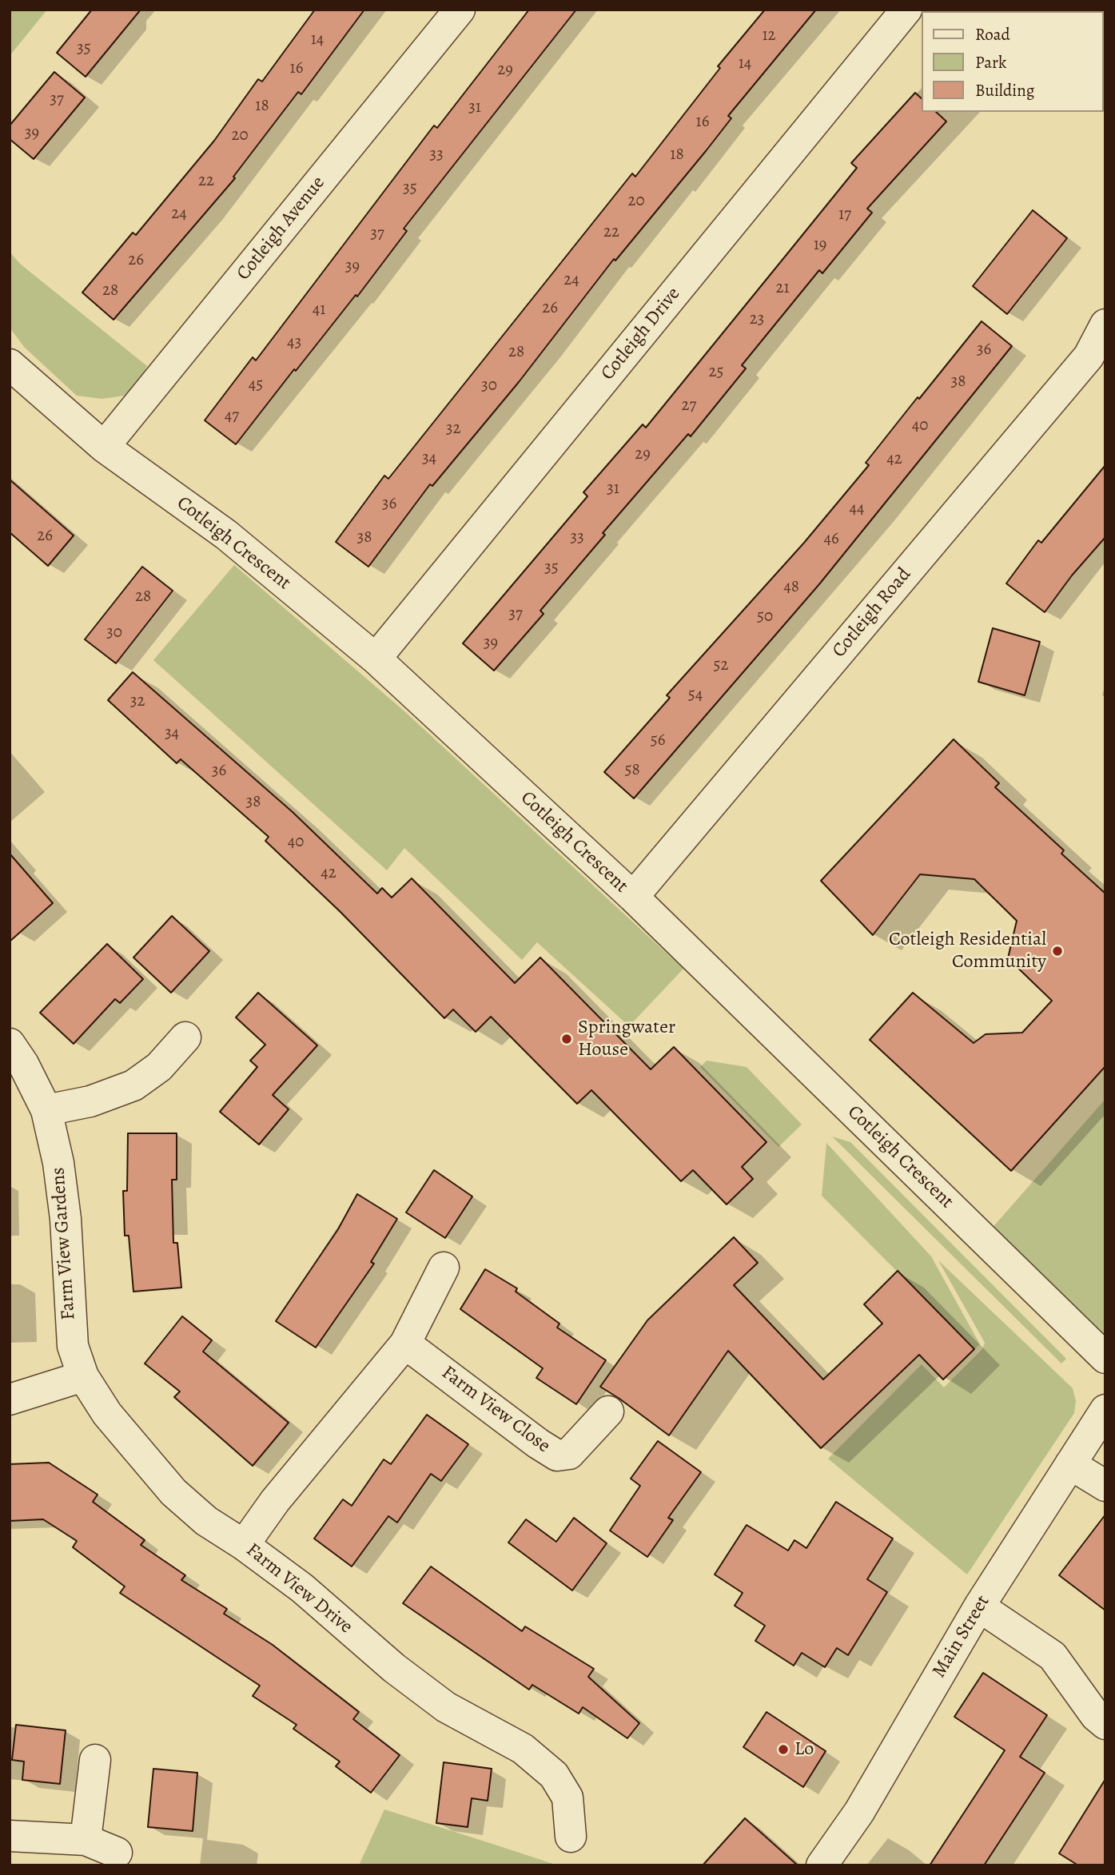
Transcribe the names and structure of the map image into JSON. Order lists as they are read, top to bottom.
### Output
{
  "streets": {
    "street": [
      "Cotleigh Avenue",
      "Cotleigh Drive",
      "Cotleigh Crescent",
      "Cotleigh Road",
      "Farm View Gardens",
      "Farm View Close",
      "Farm View Drive",
      "Main Street"
    ]
  },
  "crossings": [
    ["Cotleigh Avenue", "Cotleigh Crescent"],
    ["Cotleigh Drive", "Cotleigh Crescent"],
    ["Cotleigh Crescent", "Cotleigh Road"],
    ["Farm View Gardens", "Farm View Drive"]
  ],
  "places": ["Cotleigh Residential Community", "Springwater House", "Lo"],
  "house_numbers": [
    "12",
    "14",
    "35",
    "14",
    "16",
    "29",
    "37",
    "18",
    "31",
    "16",
    "39",
    "20",
    "33",
    "18",
    "22",
    "35",
    "20",
    "24",
    "17",
    "22",
    "37",
    "19",
    "26",
    "39",
    "24",
    "21",
    "28",
    "26",
    "41",
    "23",
    "43",
    "36",
    "28",
    "25",
    "38",
    "45",
    "30",
    "27",
    "47",
    "40",
    "32",
    "29",
    "34",
    "42",
    "31",
    "36",
    "44",
    "26",
    "38",
    "33",
    "46",
    "35",
    "48",
    "28",
    "37",
    "50",
    "30",
    "39",
    "52",
    "54",
    "32",
    "34",
    "56",
    "58",
    "36",
    "38",
    "40",
    "42"
  ],
  "legend": ["Road", "Park", "Building"]
}
